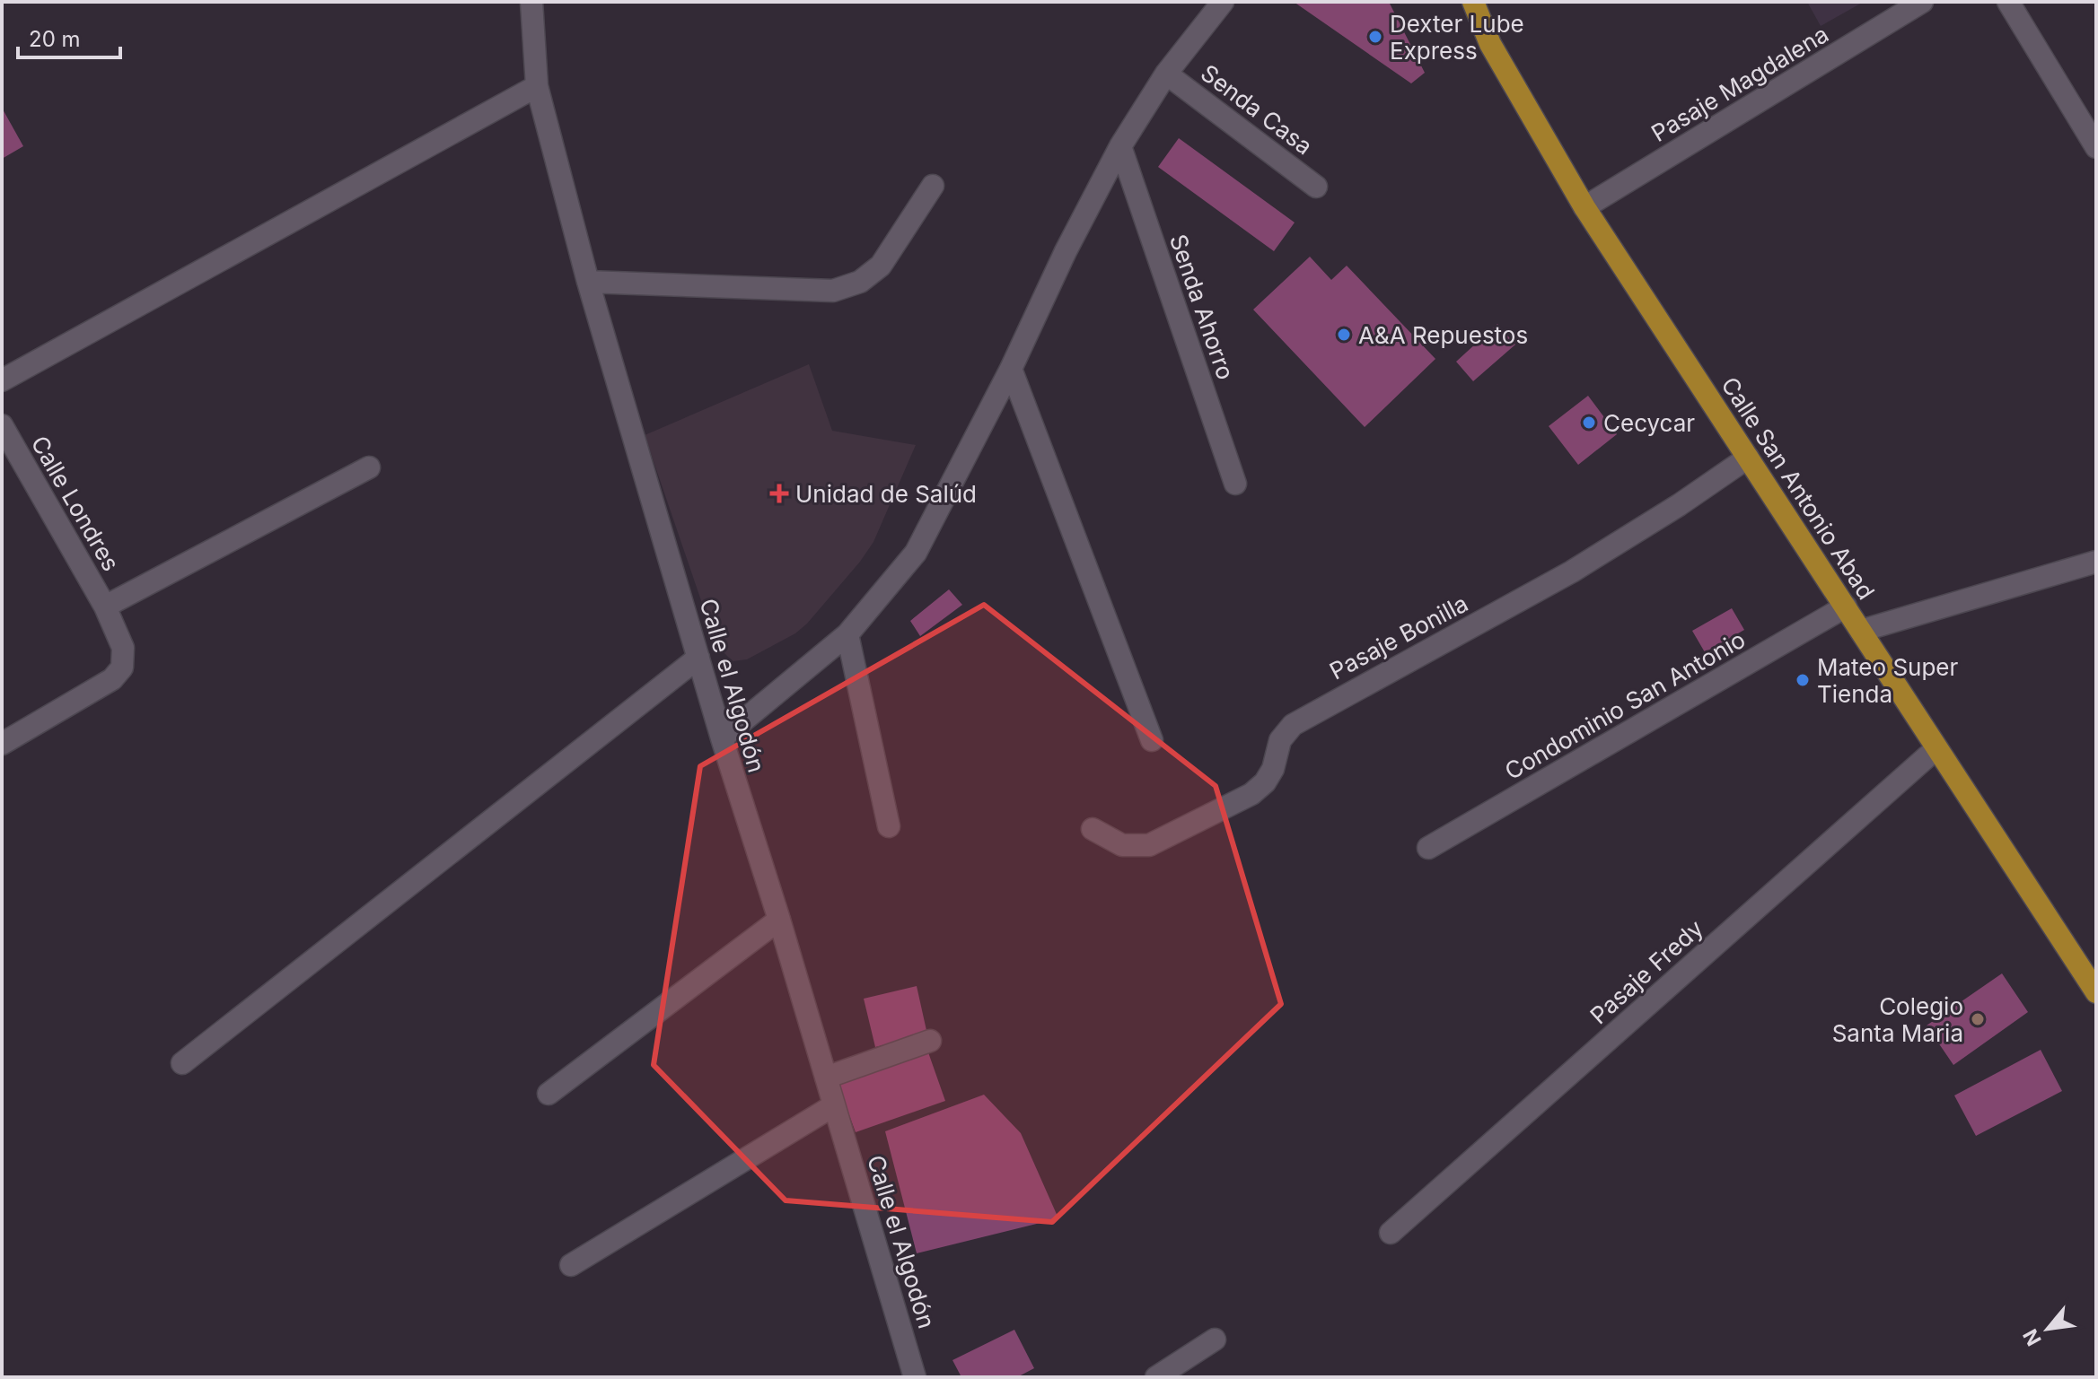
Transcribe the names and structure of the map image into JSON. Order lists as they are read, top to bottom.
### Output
{
  "streets": {
    "main road": ["Calle San Antonio Abad"],
    "street": [
      "Pasaje Magdalena",
      "Senda Casa",
      "Senda Ahorro",
      "Calle Londres",
      "Pasaje Bonilla",
      "Calle el Algodón",
      "Condominio San Antonio",
      "Pasaje Fredy"
    ]
  },
  "crossings": [
    ["Pasaje Magdalena", "Calle San Antonio Abad"],
    ["Calle San Antonio Abad", "Pasaje Bonilla"],
    ["Calle San Antonio Abad", "Condominio San Antonio"],
    ["Calle San Antonio Abad", "Pasaje Fredy"]
  ],
  "places": {
    "other": [
      "Dexter Lube Express",
      "A&A Repuestos",
      "Cecycar",
      "Mateo Super Tienda",
      "Colegio Santa Maria"
    ],
    "health": ["Unidad de Salúd"]
  },
  "scale_bar": "20 m",
  "north": "bottom left"
}
